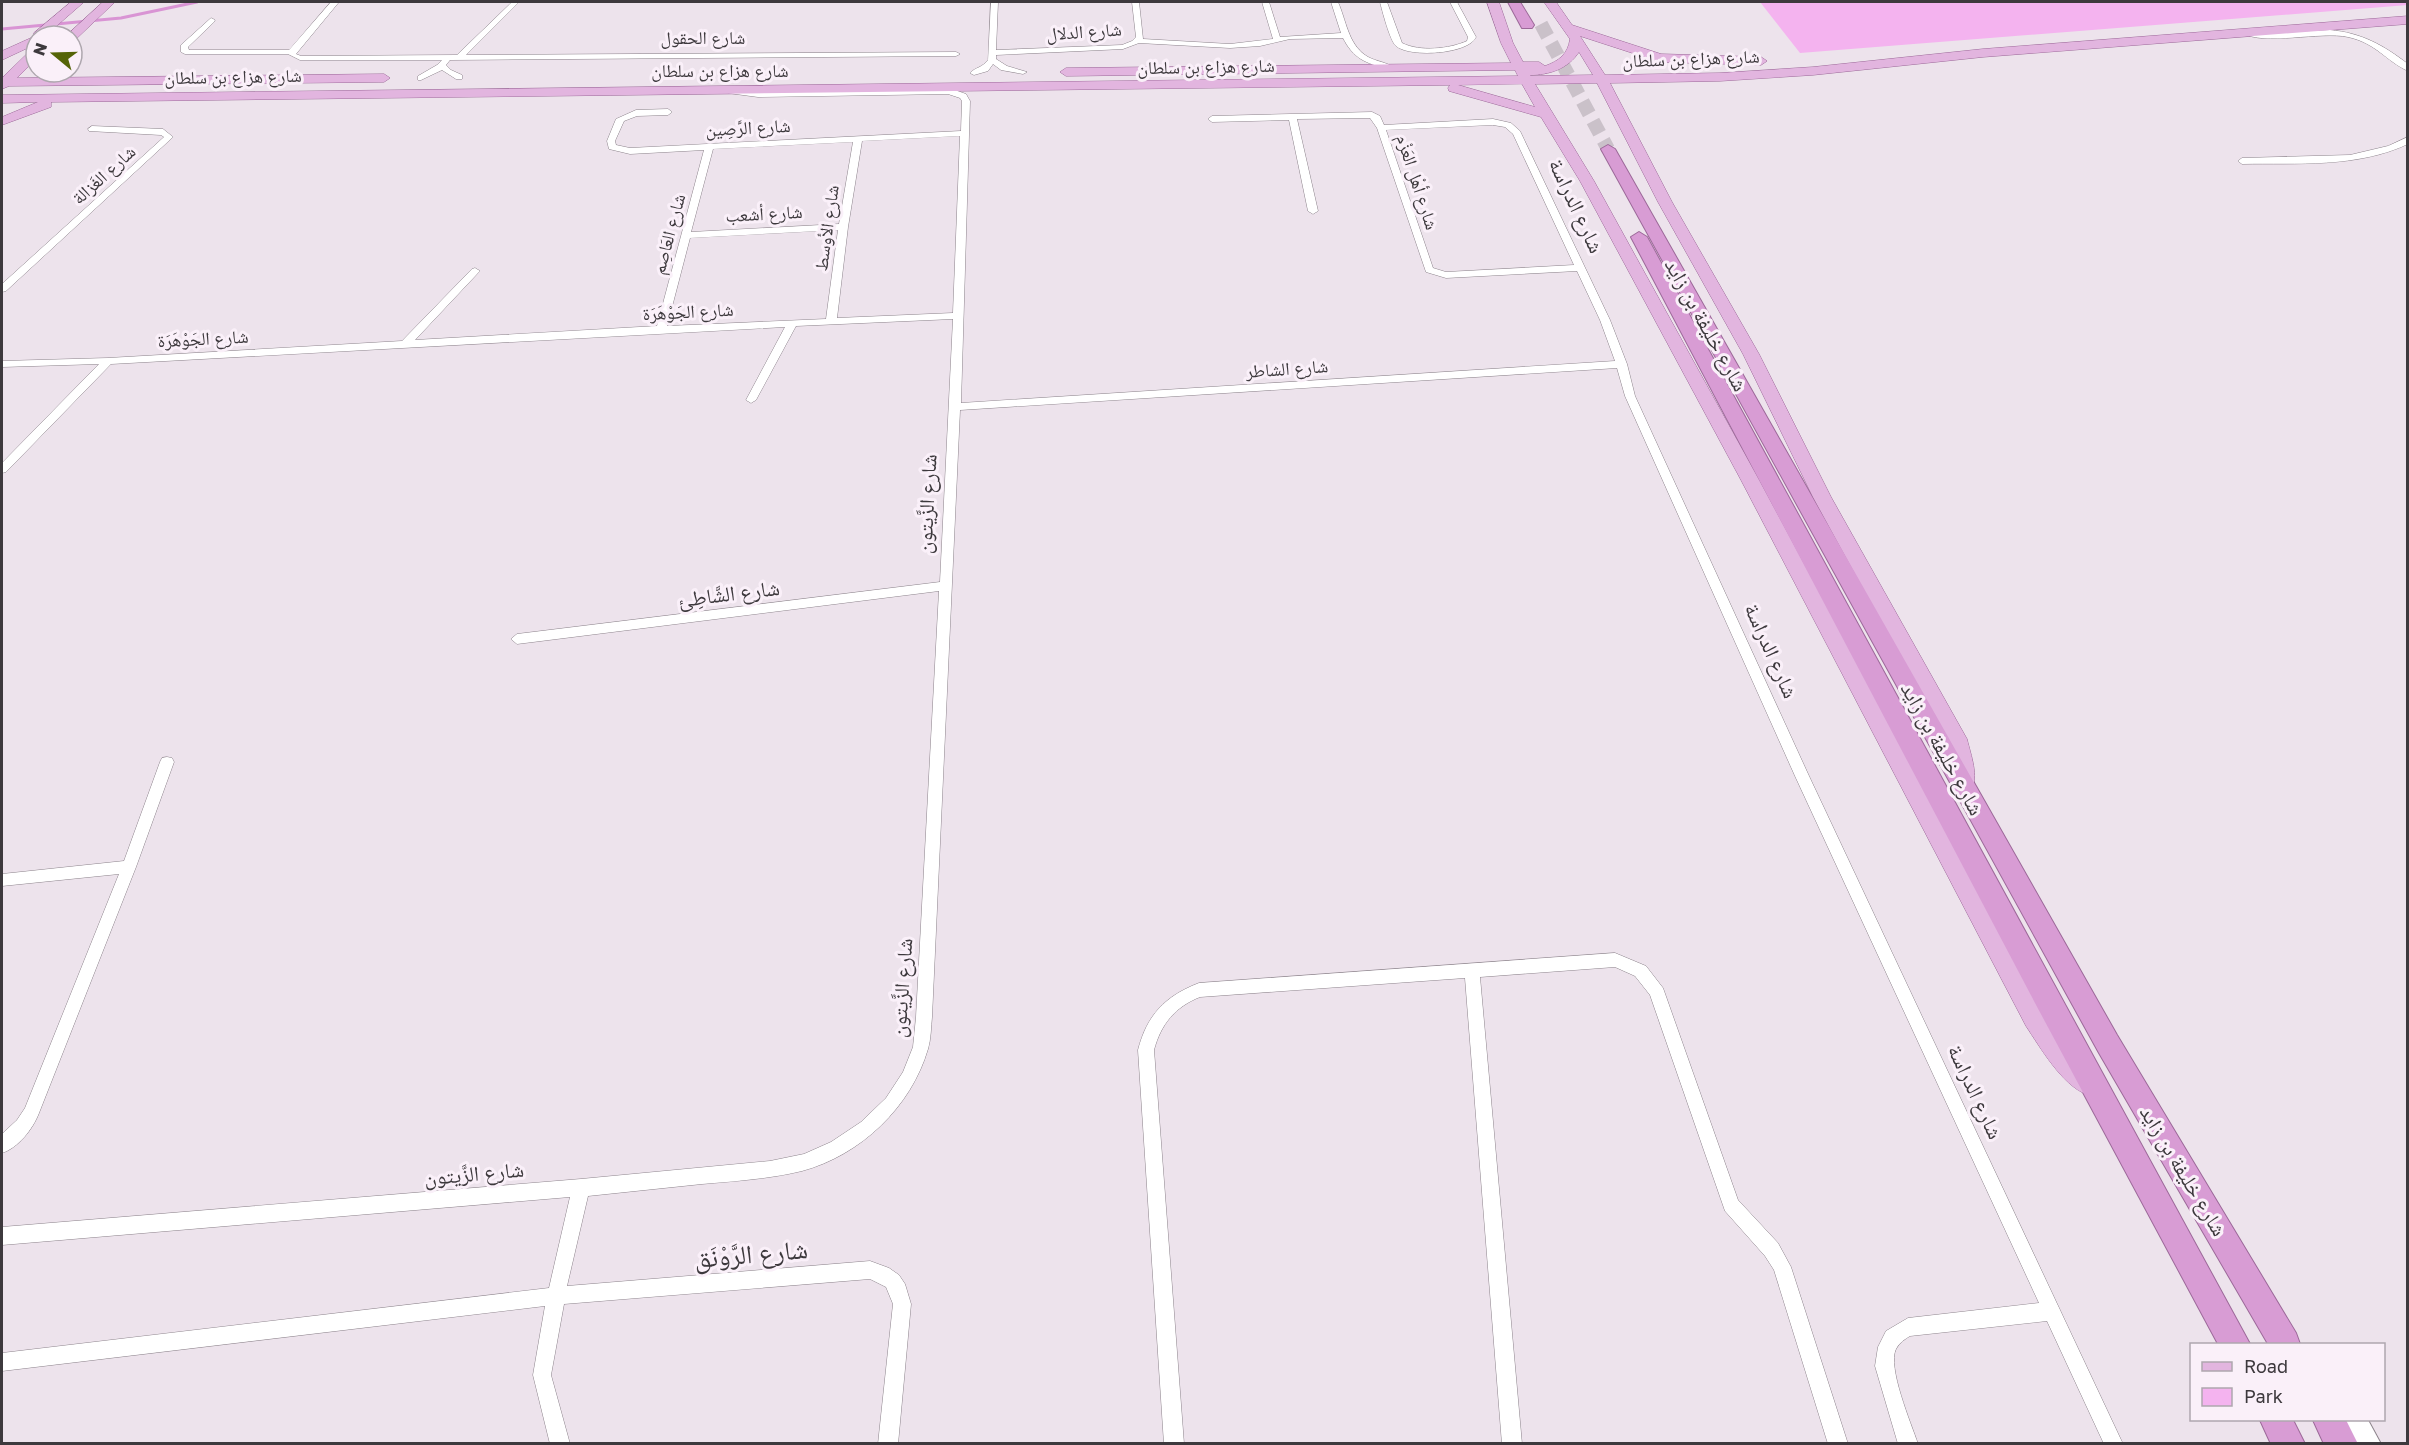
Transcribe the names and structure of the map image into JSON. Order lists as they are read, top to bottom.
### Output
{
  "streets": {
    "highway": ["شارع خليفة بن زايد"],
    "main road": ["شارع هزاع بن سلطان"],
    "street": [
      "شارع الدلال",
      "شارع الحقول",
      "شارع الرَّصِين",
      "شارع الغَزالة",
      "شارع أهْل العَزْم",
      "شارع الدراسة",
      "شارع أشعب",
      "شارع الأوسط",
      "شارع العَاصِم",
      "شارع الجَوْهَرَة",
      "شارع الشاطر",
      "شارع الزَّيتون",
      "شارع الشَّاطِئ",
      "شارع الرَّوْنَق"
    ]
  },
  "crossings": [
    ["شارع الرَّصِين", "شارع الأوسط"],
    ["شارع الرَّصِين", "شارع العَاصِم"],
    ["شارع الرَّصِين", "شارع الزَّيتون"],
    ["شارع أهْل العَزْم", "شارع الدراسة"],
    ["شارع الدراسة", "شارع الشاطر"],
    ["شارع أشعب", "شارع الأوسط"],
    ["شارع أشعب", "شارع العَاصِم"],
    ["شارع الأوسط", "شارع الجَوْهَرَة"],
    ["شارع العَاصِم", "شارع الجَوْهَرَة"],
    ["شارع الجَوْهَرَة", "شارع الزَّيتون"],
    ["شارع الشاطر", "شارع الزَّيتون"],
    ["شارع الزَّيتون", "شارع الشَّاطِئ"]
  ],
  "legend": ["Road", "Park"],
  "north": "left"
}
